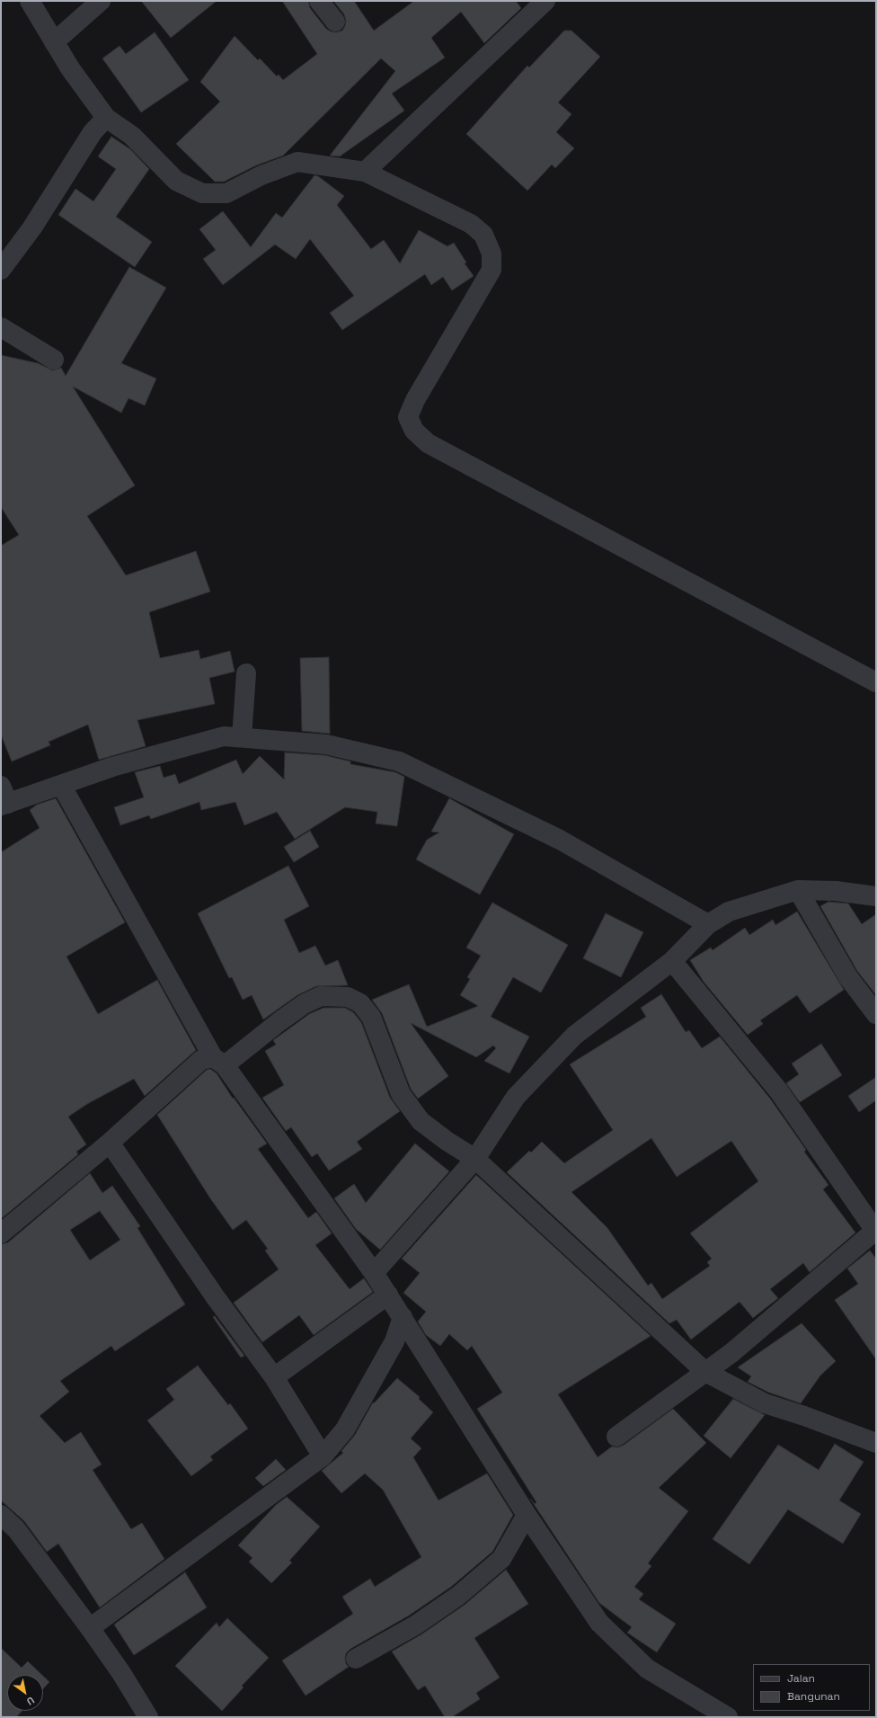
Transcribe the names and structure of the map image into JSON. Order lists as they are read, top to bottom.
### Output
{
  "legend": ["Jalan", "Bangunan"],
  "north": "bottom right"
}
